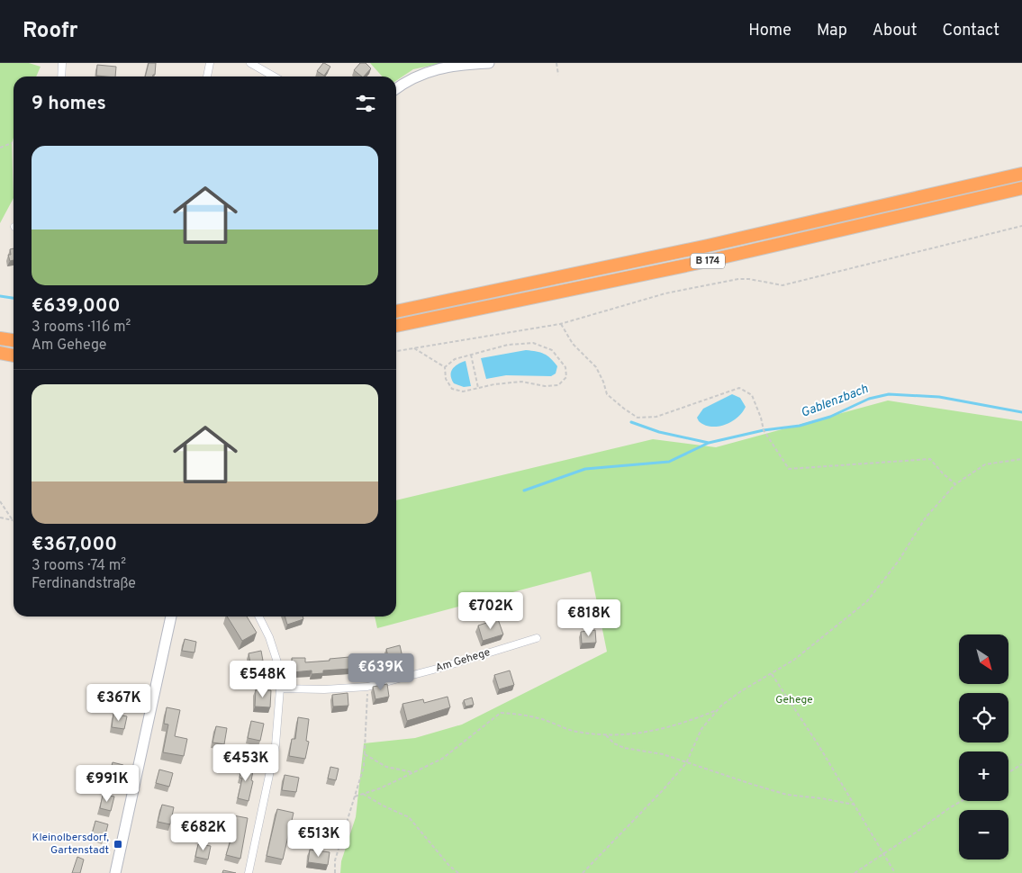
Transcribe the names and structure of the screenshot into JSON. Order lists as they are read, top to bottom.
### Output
{
  "streets": {
    "highway": ["B 174"],
    "street": ["Am Gehege"]
  },
  "water": ["Gablenzbach"],
  "parks": ["Gehege"],
  "places": {
    "transit": ["Kleinolbersdorf, Gartenstadt"]
  },
  "north": "bottom right",
  "page": {
    "header": "Roofr",
    "nav": [
      "Home",
      "Map",
      "About",
      "Contact"
    ],
    "heading": "9 homes",
    "list": [
      {
        "name": "€639,000",
        "note": "3 rooms · 116 m² · Am Gehege"
      },
      {
        "name": "€367,000",
        "note": "3 rooms · 74 m² · Ferdinandstraße"
      }
    ],
    "price": [
      "€702K",
      "€818K",
      "€639K",
      "€548K",
      "€367K",
      "€453K",
      "€991K",
      "€682K",
      "€513K"
    ],
    "map_buttons": ["+", "−"]
  }
}
